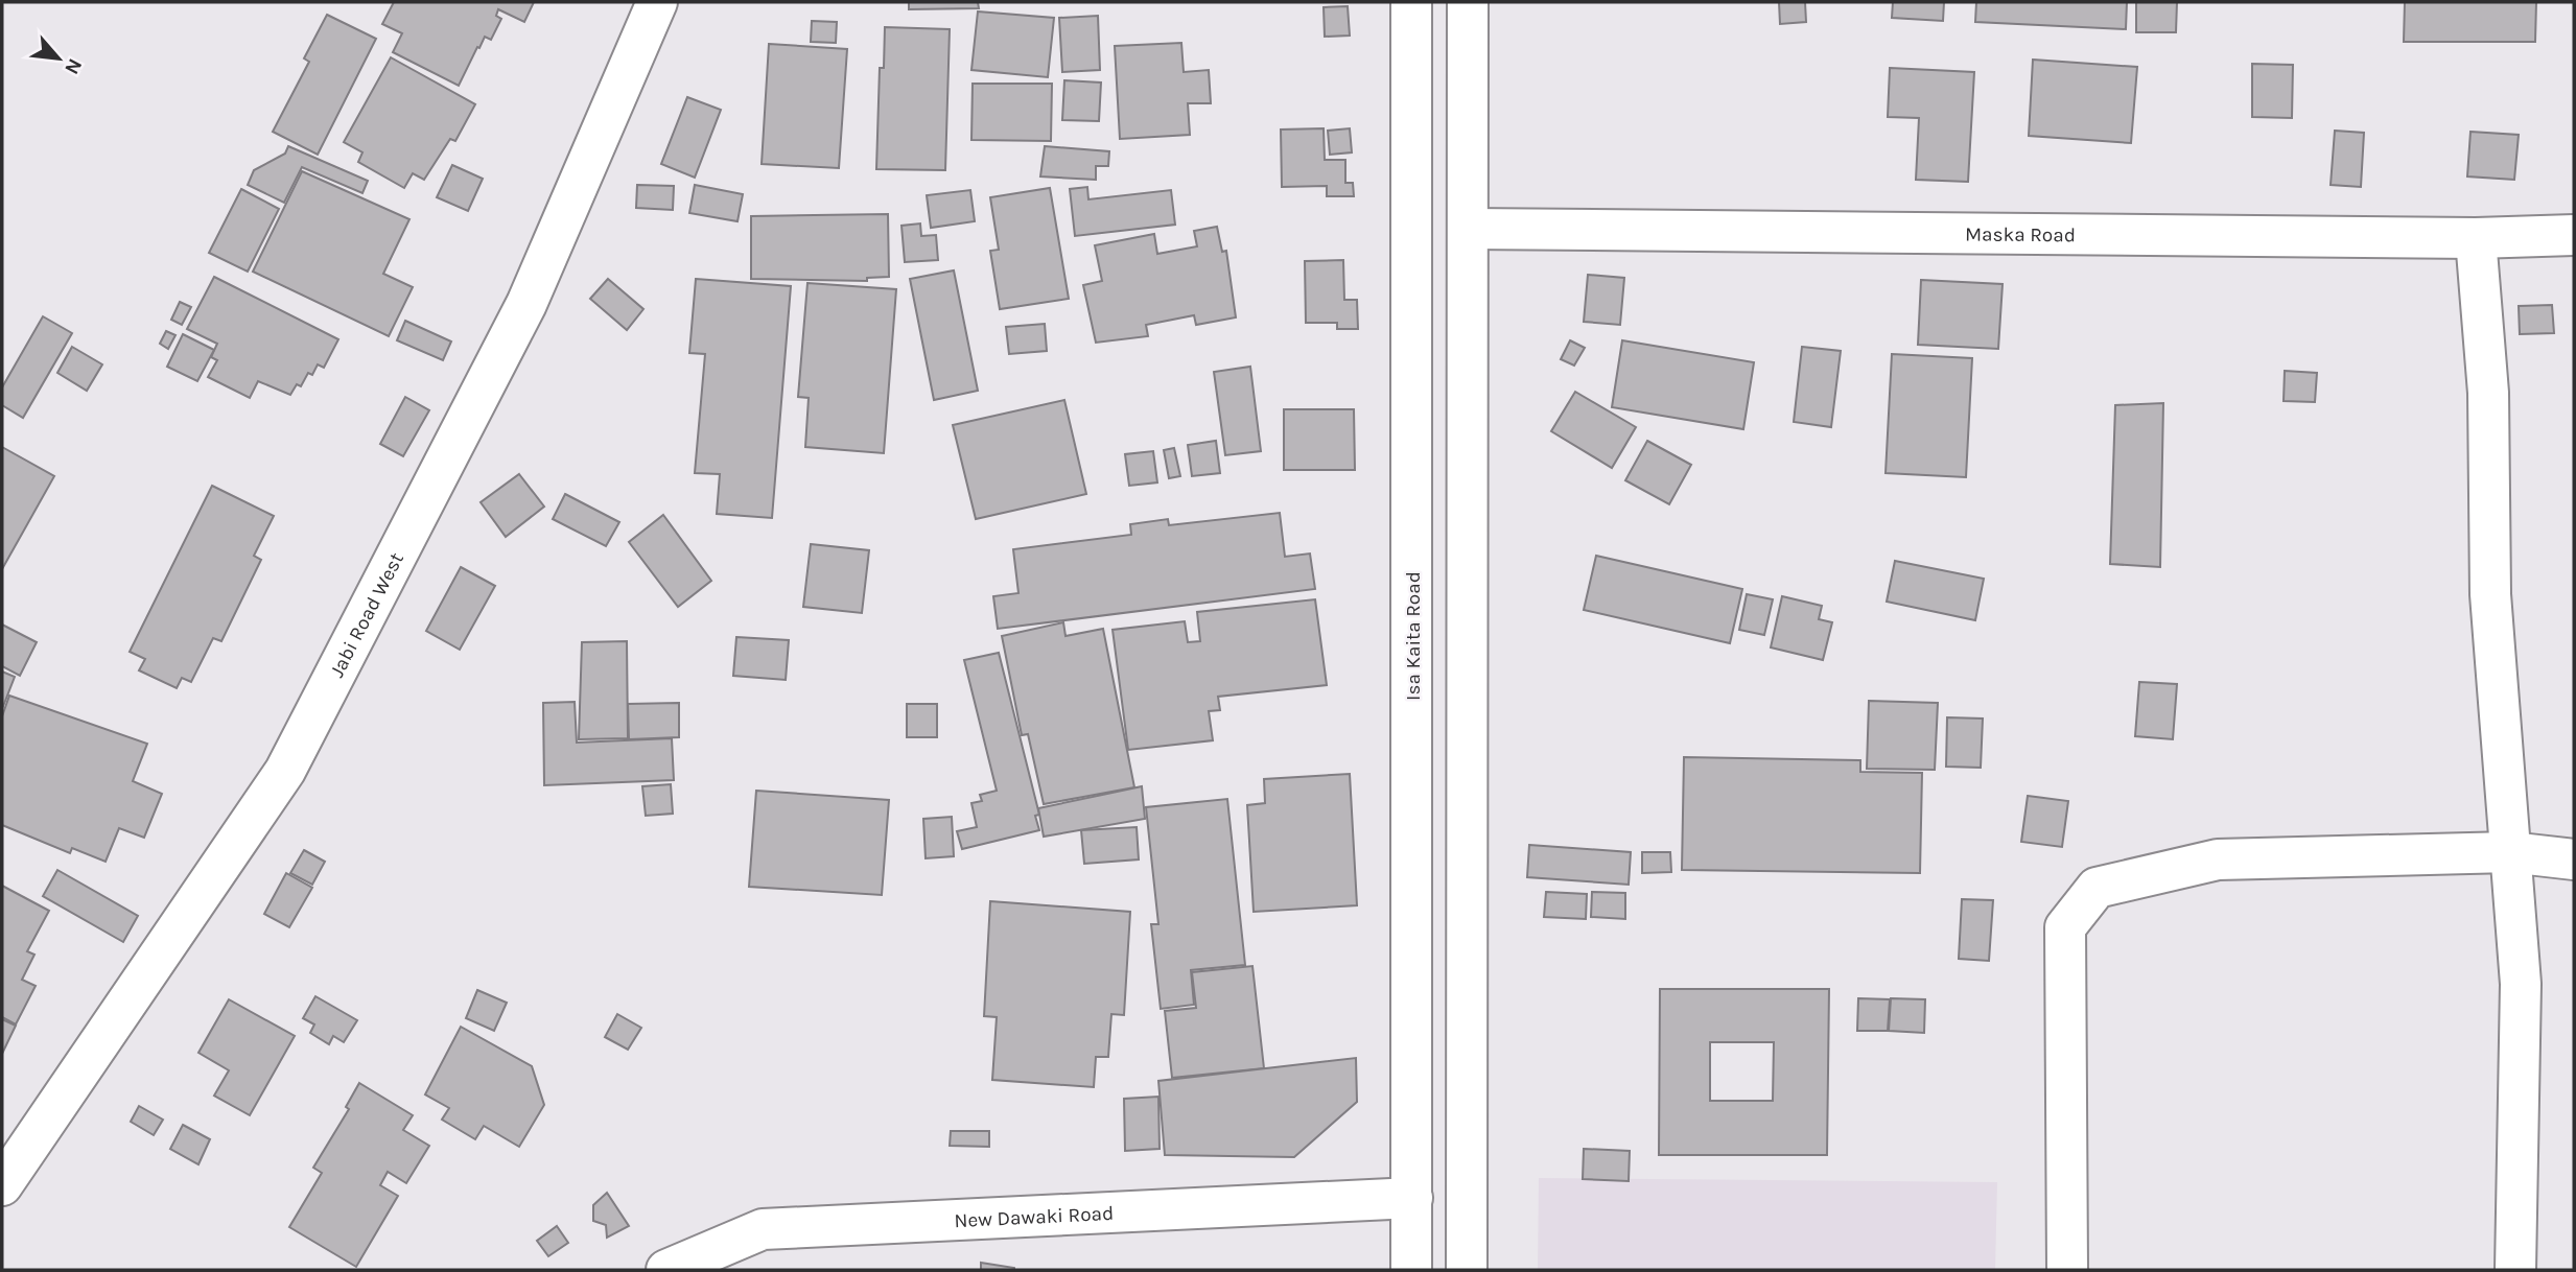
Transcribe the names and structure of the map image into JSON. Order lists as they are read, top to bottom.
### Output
{
  "streets": {
    "street": [
      "Maska Road",
      "Jabi Road West",
      "Isa Kaita Road",
      "New Dawaki Road"
    ]
  },
  "crossings": [
    ["Isa Kaita Road", "New Dawaki Road"]
  ],
  "north": "bottom right"
}
